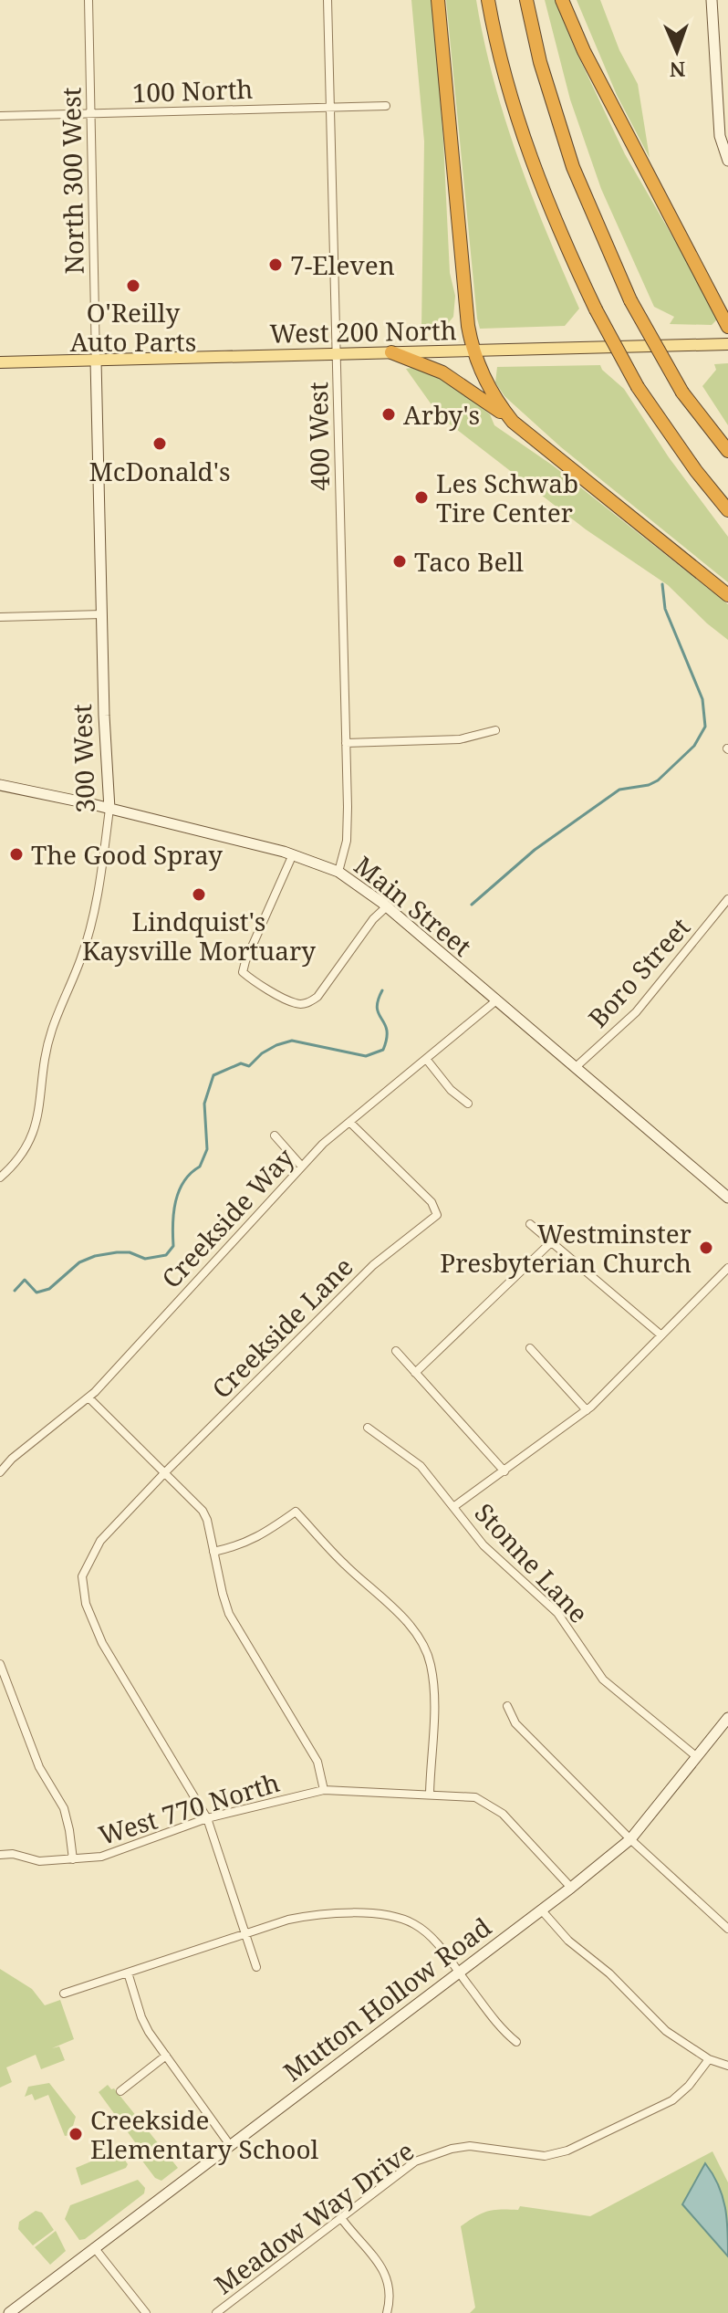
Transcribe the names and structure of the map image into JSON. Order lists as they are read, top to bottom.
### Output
{
  "streets": {
    "main road": ["West 200 North"],
    "street": [
      "100 North",
      "North 300 West",
      "400 West",
      "300 West",
      "Main Street",
      "Boro Street",
      "Creekside Way",
      "Creekside Lane",
      "Stonne Lane",
      "West 770 North",
      "Mutton Hollow Road",
      "Meadow Way Drive"
    ]
  },
  "crossings": [
    ["100 North", "North 300 West"],
    ["100 North", "400 West"],
    ["North 300 West", "West 200 North"],
    ["North 300 West", "300 West"],
    ["West 200 North", "400 West"],
    ["West 200 North", "300 West"],
    ["400 West", "Main Street"],
    ["300 West", "Main Street"],
    ["Main Street", "Boro Street"],
    ["Main Street", "Creekside Way"],
    ["Creekside Way", "Creekside Lane"],
    ["Creekside Lane", "West 770 North"],
    ["Stonne Lane", "Mutton Hollow Road"],
    ["West 770 North", "Mutton Hollow Road"]
  ],
  "places": [
    "7-Eleven",
    "O'Reilly Auto Parts",
    "Arby's",
    "McDonald's",
    "Les Schwab Tire Center",
    "Taco Bell",
    "The Good Spray",
    "Lindquist's Kaysville Mortuary",
    "Westminster Presbyterian Church",
    "Creekside Elementary School"
  ],
  "north": "bottom"
}
